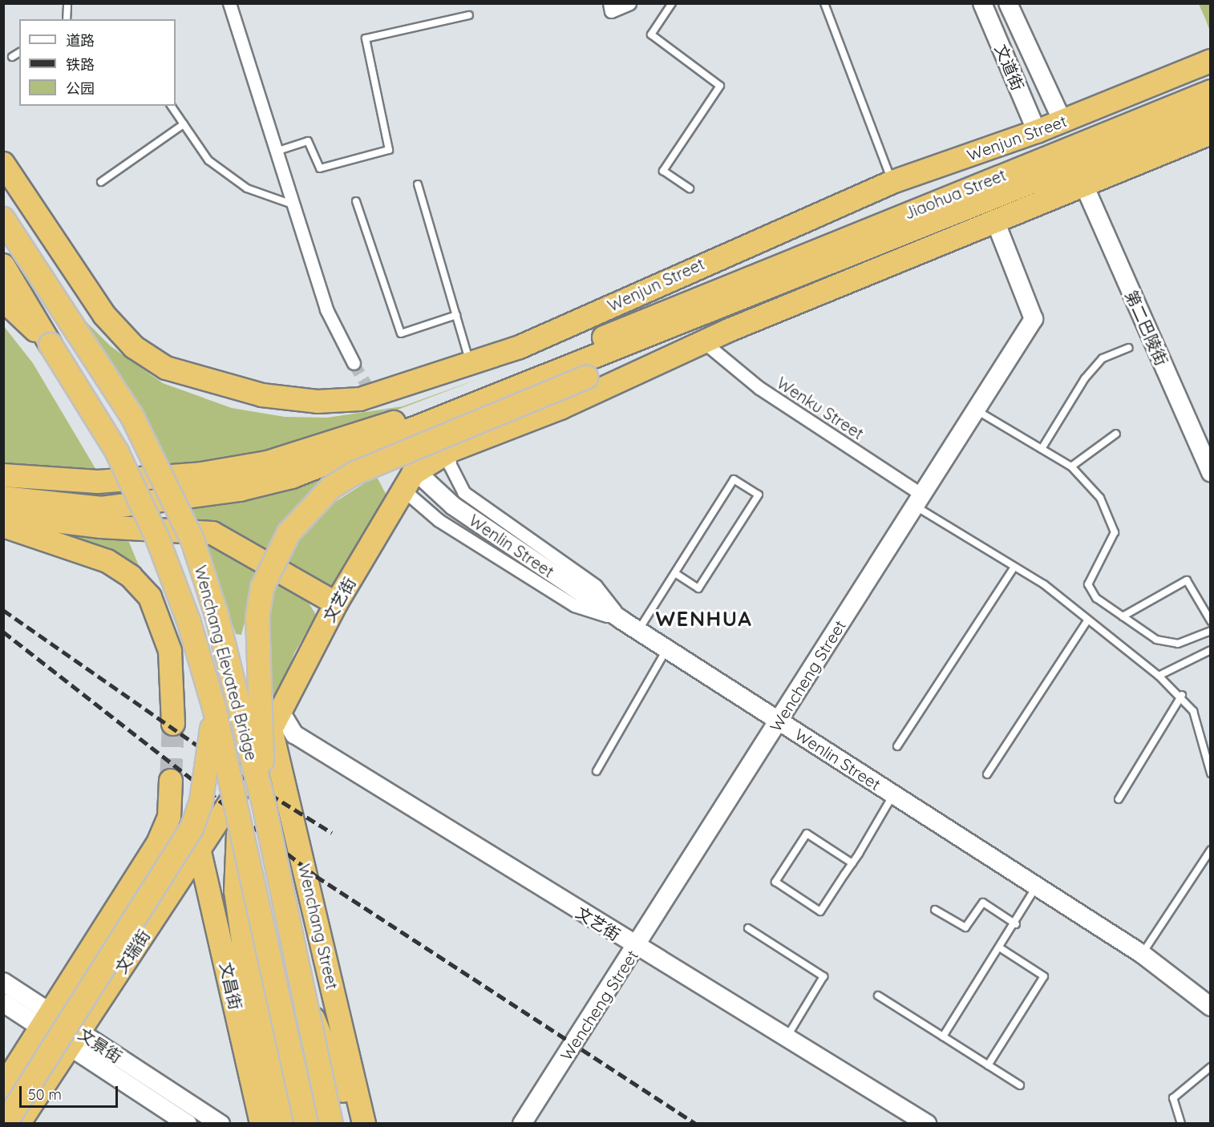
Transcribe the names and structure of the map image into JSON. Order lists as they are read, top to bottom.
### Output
{
  "streets": {
    "highway": [
      "Wenjun Street",
      "Jiaohua Street",
      "文艺街",
      "Wenchang Elevated Bridge",
      "Wenchang Street",
      "文瑞街",
      "文昌街"
    ],
    "street": [
      "文道街",
      "第二巴陵街",
      "Wenku Street",
      "Wenlin Street",
      "Wencheng Street",
      "文景街"
    ]
  },
  "crossings": [
    ["文道街", "Wenjun Street"],
    ["Wenku Street", "Wencheng Street"],
    ["Wenlin Street", "Wencheng Street"],
    ["文艺街", "Wencheng Street"],
    ["文艺街", "Wenchang Street"],
    ["文艺街", "文瑞街"],
    ["文瑞街", "文昌街"],
    ["文瑞街", "文景街"]
  ],
  "districts": ["WENHUA"],
  "legend": ["道路", "铁路", "公园"],
  "scale_bar": "50 m"
}
